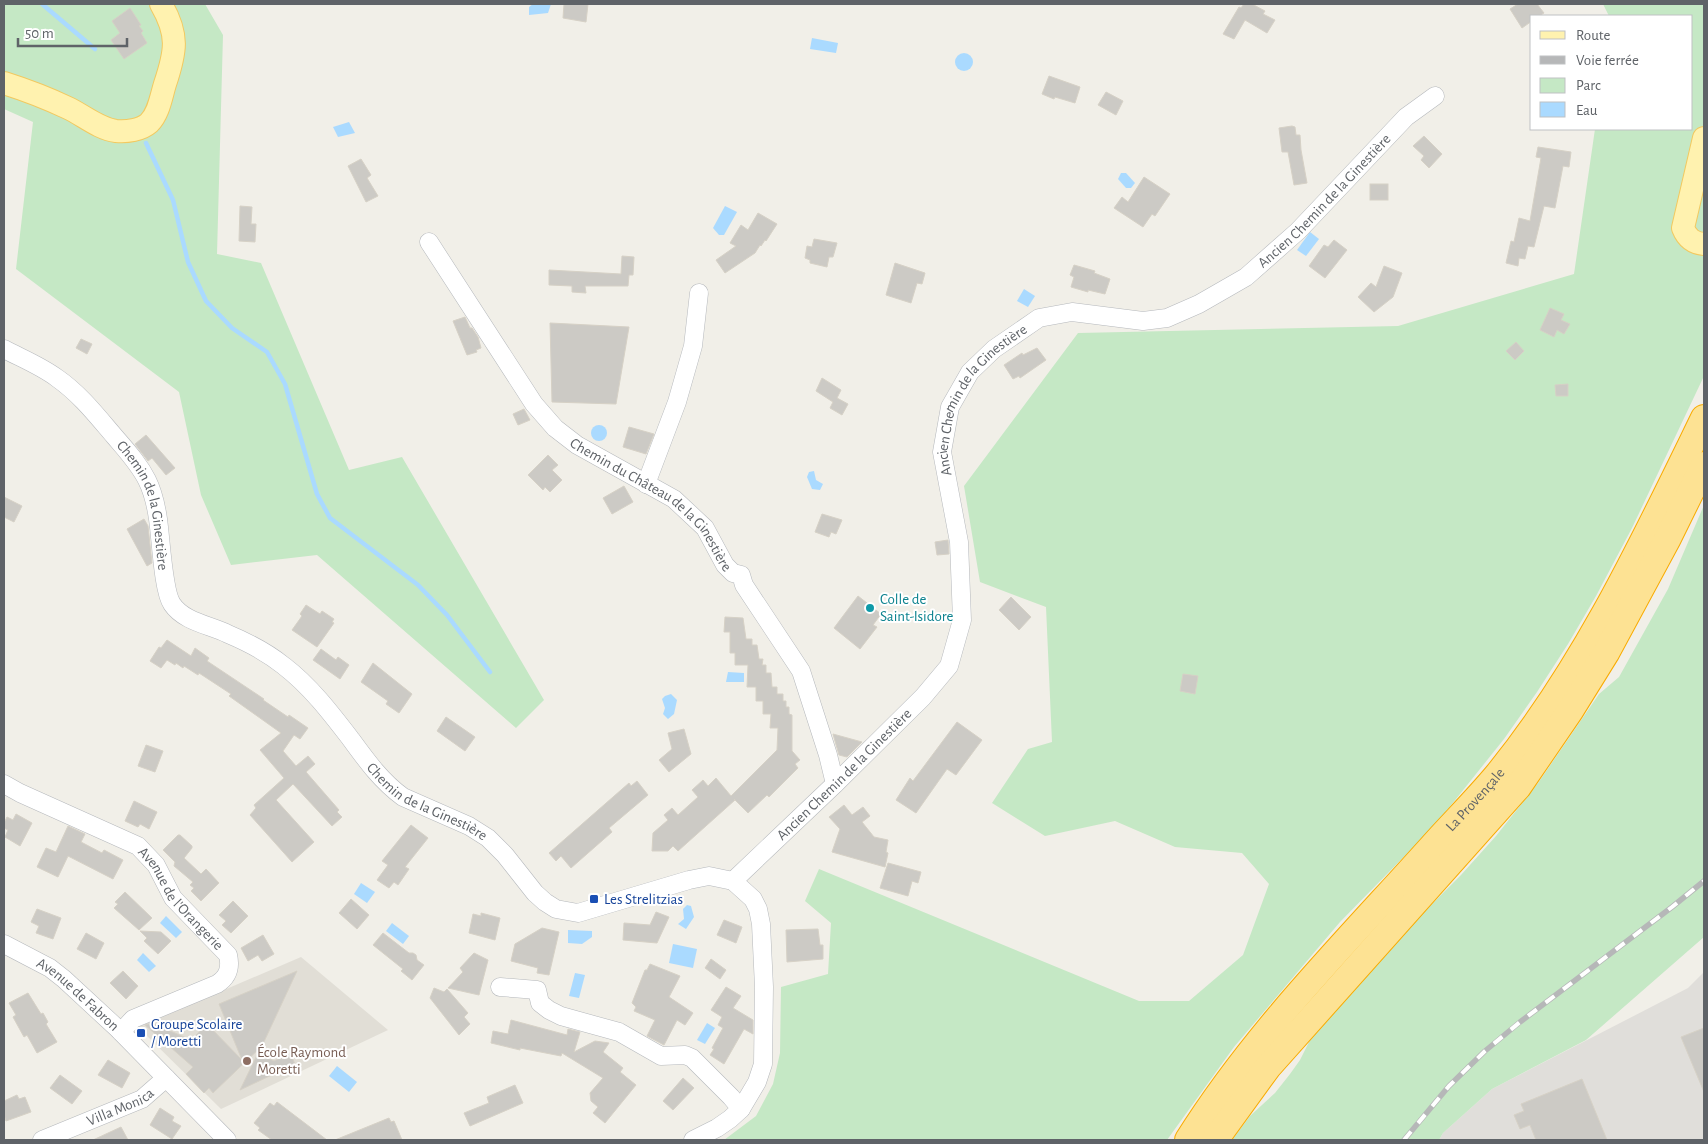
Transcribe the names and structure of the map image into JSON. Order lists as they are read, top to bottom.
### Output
{
  "streets": {
    "highway": ["La Provençale"],
    "street": [
      "Ancien Chemin de la Ginestière",
      "Chemin du Château de la Ginestière",
      "Chemin de la Ginestière",
      "Avenue de l'Orangerie",
      "Avenue de Fabron",
      "Villa Monica"
    ]
  },
  "crossings": [
    ["Ancien Chemin de la Ginestière", "Chemin du Château de la Ginestière"],
    ["Ancien Chemin de la Ginestière", "Chemin de la Ginestière"],
    ["Avenue de l'Orangerie", "Avenue de Fabron"],
    ["Avenue de Fabron", "Villa Monica"]
  ],
  "places": {
    "other": ["Colle de Saint-Isidore", "École Raymond Moretti"],
    "transit": ["Les Strelitzias", "Groupe Scolaire / Moretti"]
  },
  "legend": [
    "Route",
    "Voie ferrée",
    "Parc",
    "Eau"
  ],
  "scale_bar": "50 m"
}
